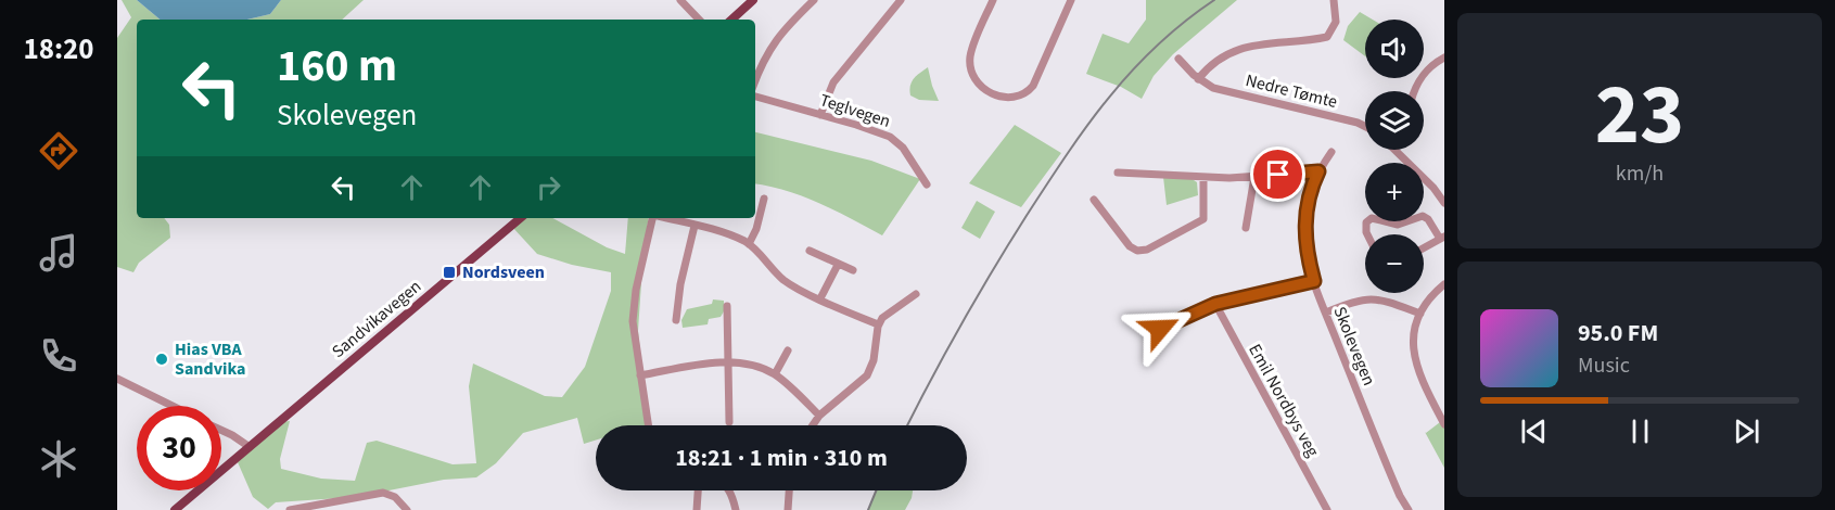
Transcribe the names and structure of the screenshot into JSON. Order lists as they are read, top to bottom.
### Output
{
  "streets": {
    "main road": ["Sandvikavegen"],
    "street": [
      "Nedre Tømte",
      "Teglvegen",
      "Skolevegen",
      "Emil Nordbys veg"
    ]
  },
  "places": {
    "transit": ["Nordsveen"],
    "other": ["Hias VBA Sandvika"]
  },
  "page": {
    "tabs": "18:20",
    "tile": ["23", "km/h"],
    "map_buttons": ["+", "−"],
    "turn": ["160 m", "Skolevegen"],
    "song": ["95.0 FM", "Music"],
    "limit": "30",
    "trip": "18:21 · 1 min · 310 m"
  }
}
